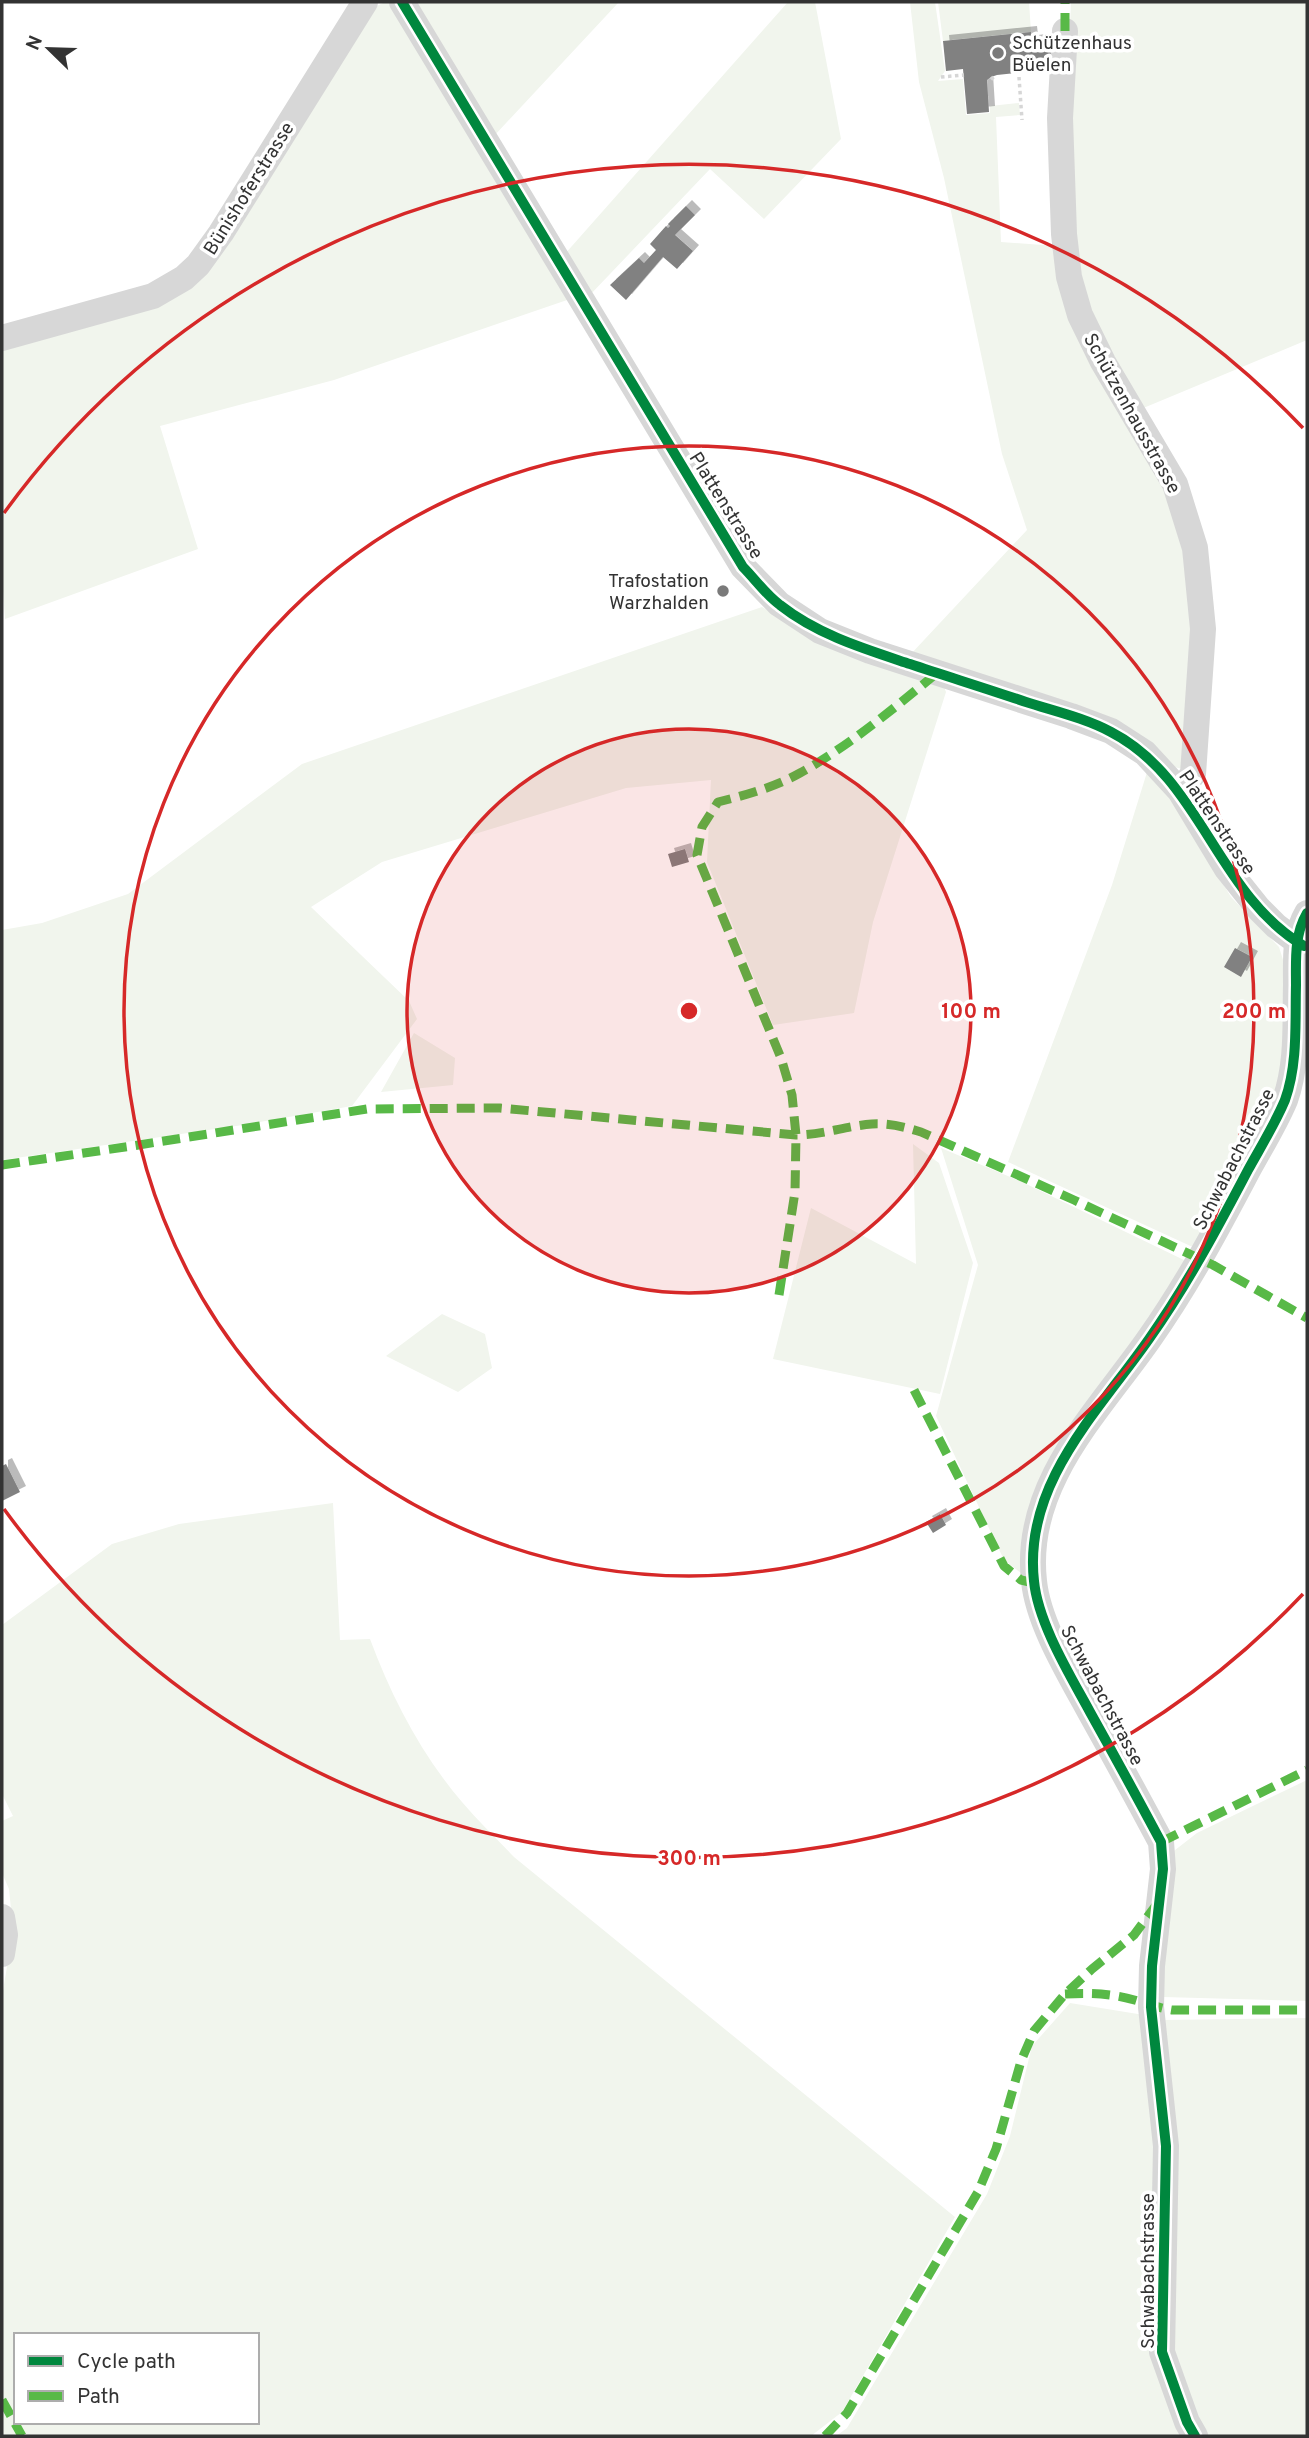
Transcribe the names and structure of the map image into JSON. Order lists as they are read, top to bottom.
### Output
{
  "streets": {
    "street": [
      "Bünishoferstrasse",
      "Schützenhausstrasse",
      "Plattenstrasse",
      "Schwabachstrasse"
    ]
  },
  "crossings": [
    ["Schützenhausstrasse", "Plattenstrasse"],
    ["Plattenstrasse", "Schwabachstrasse"]
  ],
  "places": ["Schützenhaus Büelen", "Trafostation Warzhalden"],
  "legend": ["Cycle path", "Path"],
  "north": "top left",
  "rings": ["100 m", "200 m", "300 m"]
}
